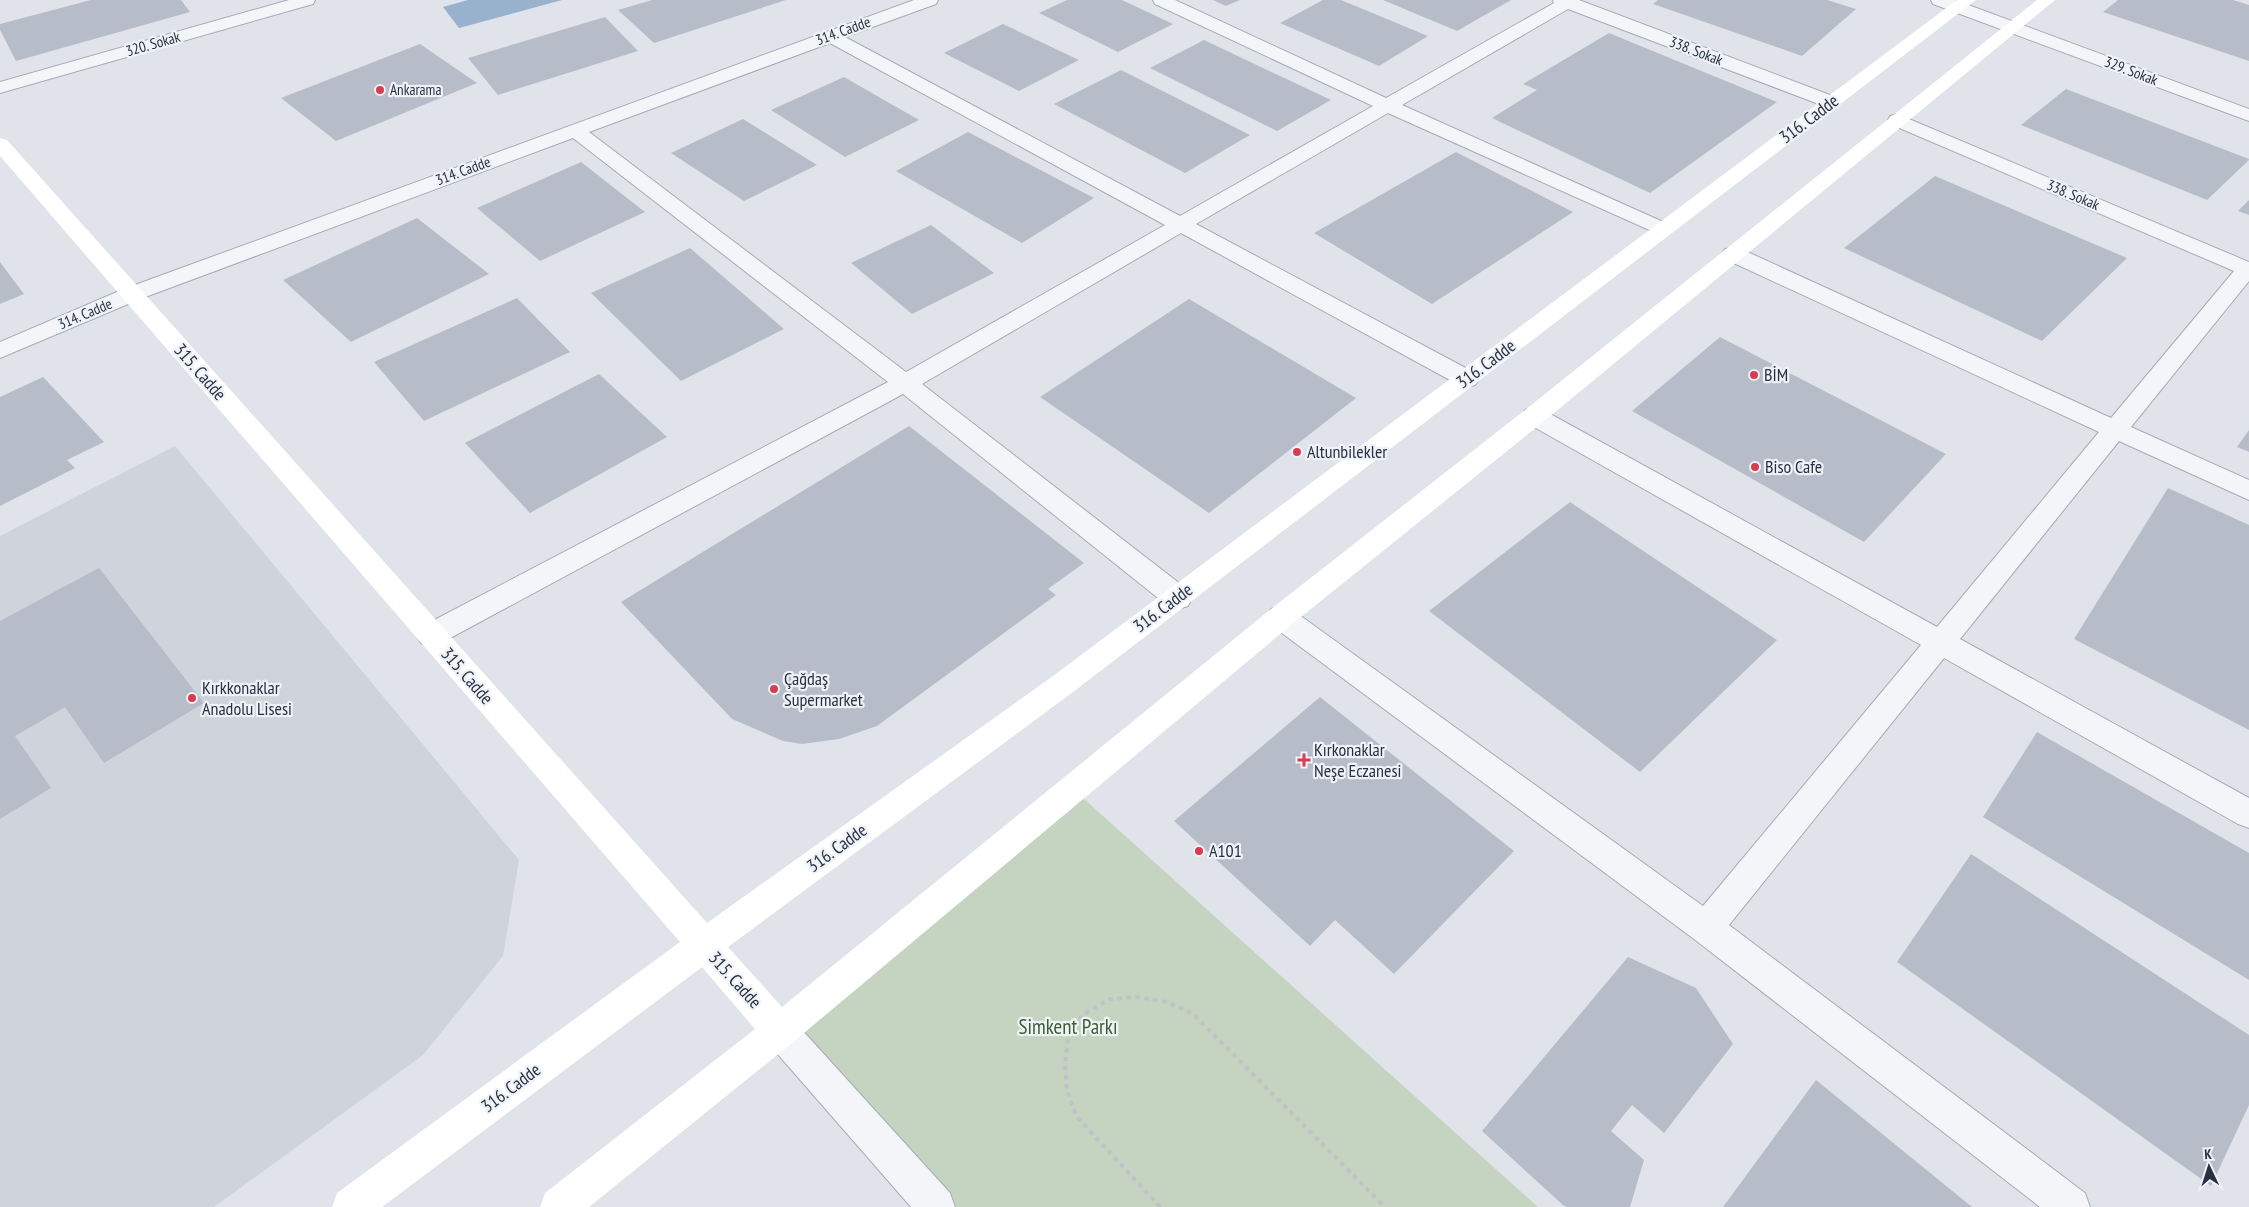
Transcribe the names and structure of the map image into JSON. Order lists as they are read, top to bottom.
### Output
{
  "streets": {
    "street": [
      "314. Cadde",
      "320. Sokak",
      "338. Sokak",
      "329. Sokak",
      "316. Cadde",
      "315. Cadde"
    ]
  },
  "crossings": [
    ["314. Cadde", "315. Cadde"],
    ["338. Sokak", "316. Cadde"],
    ["329. Sokak", "316. Cadde"],
    ["316. Cadde", "315. Cadde"]
  ],
  "parks": ["Simkent Parkı"],
  "places": {
    "other": [
      "Ankarama",
      "BİM",
      "Altunbilekler",
      "Biso Cafe",
      "Çağdaş Supermarket",
      "Kırkkonaklar Anadolu Lisesi",
      "A101"
    ],
    "health": ["Kırkonaklar Neşe Eczanesi"]
  },
  "north": "top"
}
